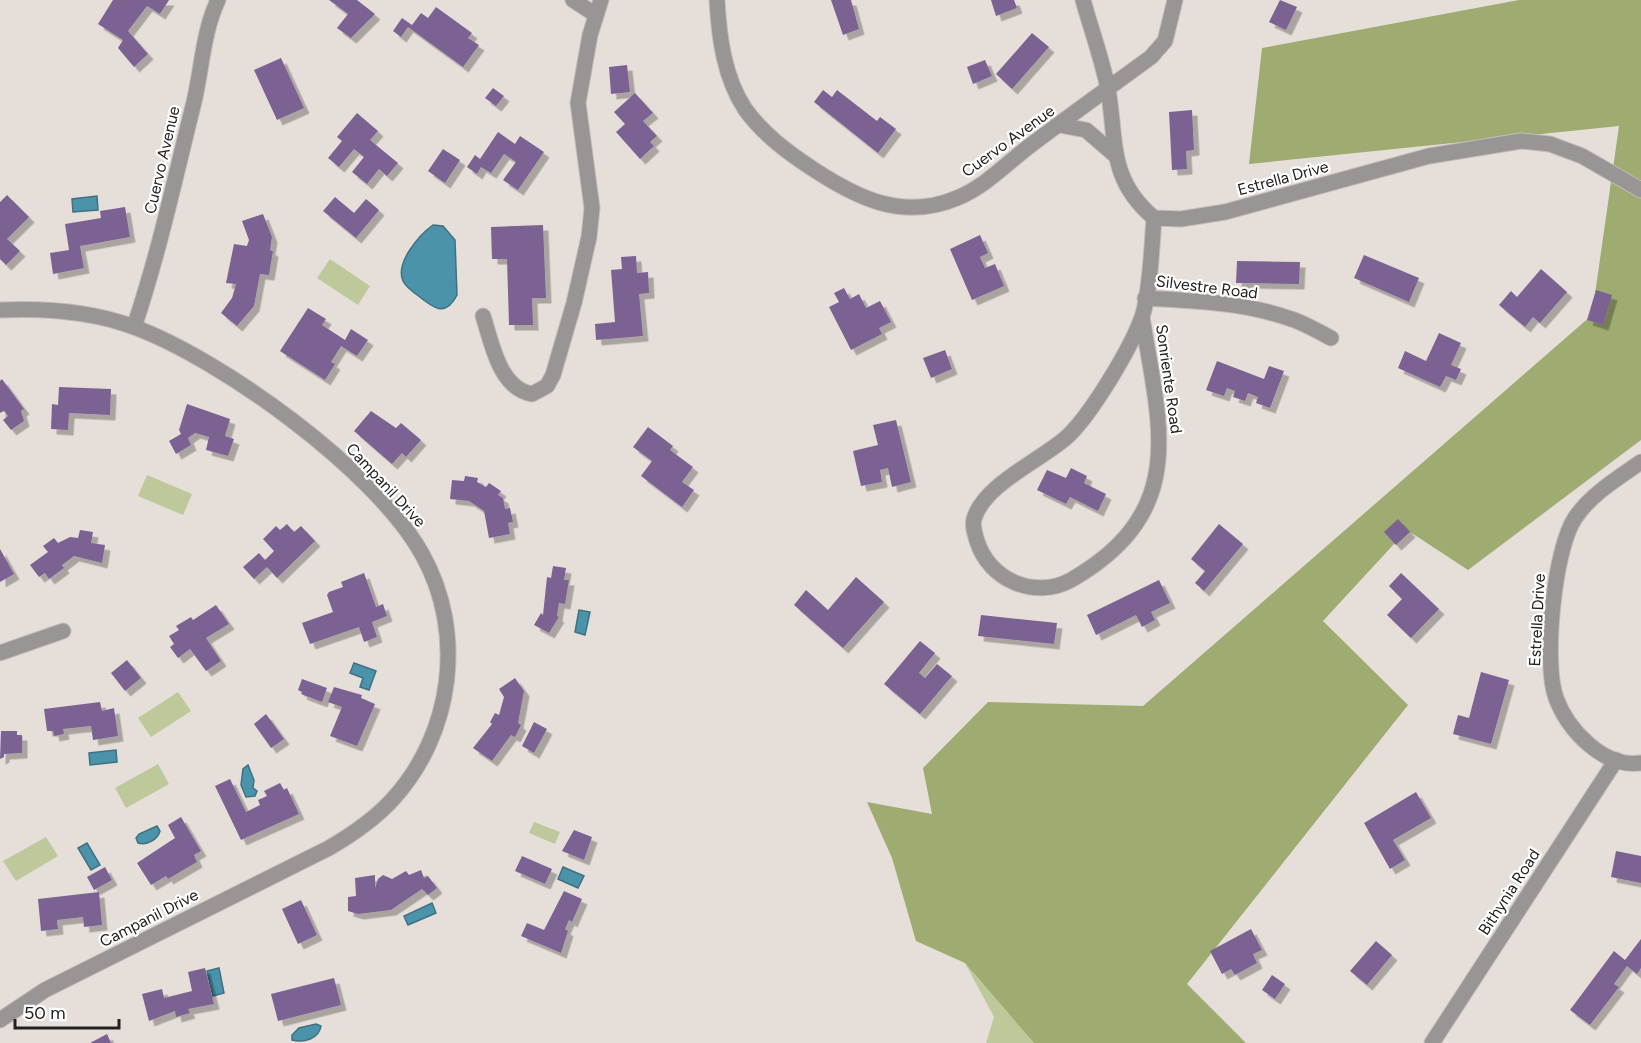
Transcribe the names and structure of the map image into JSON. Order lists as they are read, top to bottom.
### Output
{
  "streets": {
    "street": [
      "Cuervo Avenue",
      "Estrella Drive",
      "Silvestre Road",
      "Sonriente Road",
      "Campanil Drive",
      "Bithynia Road"
    ]
  },
  "crossings": [
    ["Cuervo Avenue", "Campanil Drive"],
    ["Estrella Drive", "Sonriente Road"],
    ["Estrella Drive", "Bithynia Road"],
    ["Silvestre Road", "Sonriente Road"]
  ],
  "scale_bar": "50 m"
}
